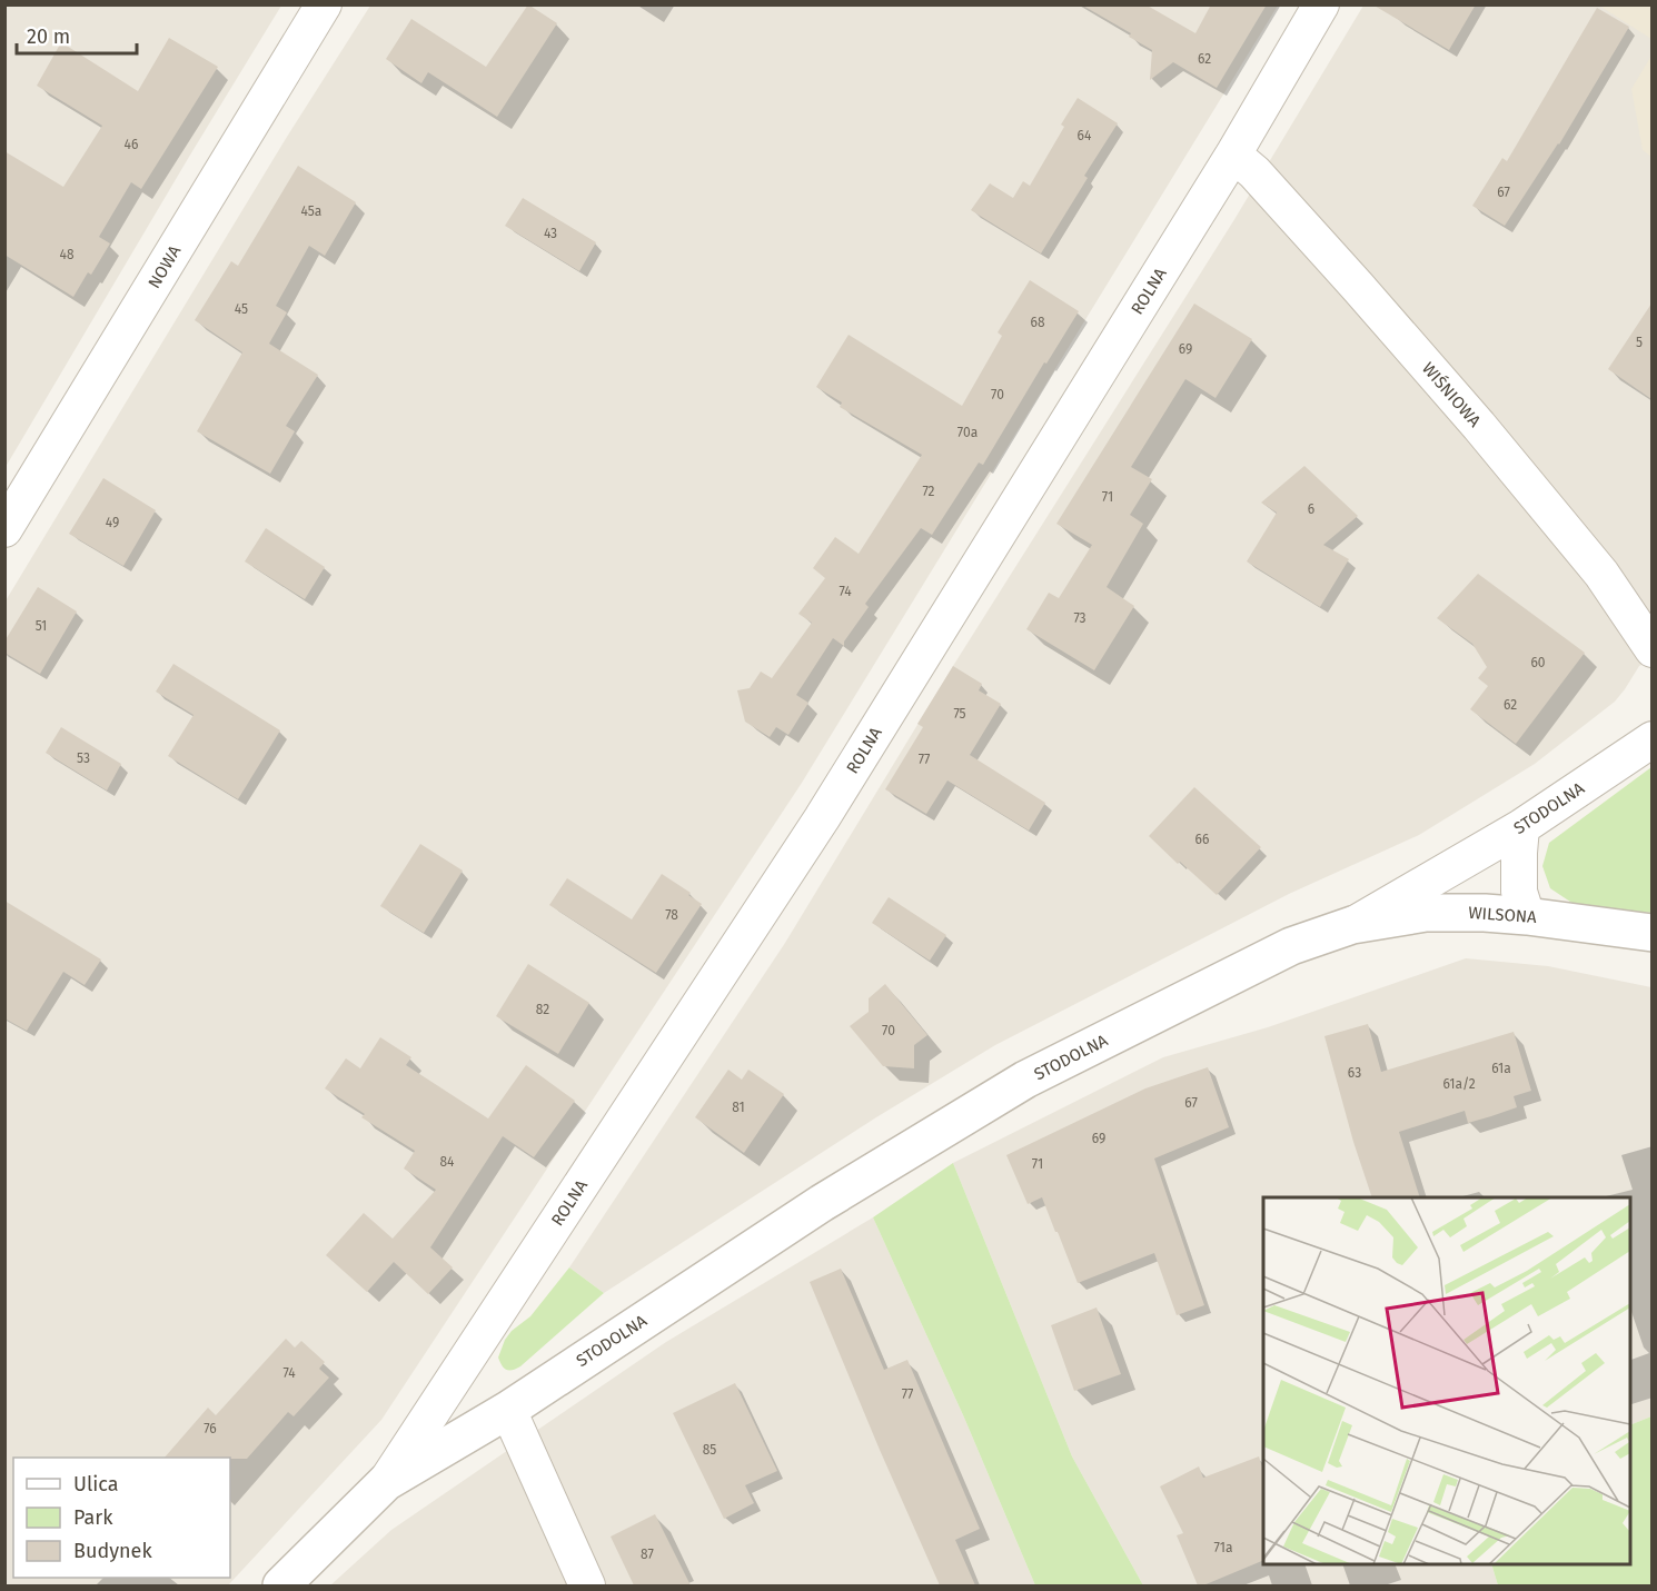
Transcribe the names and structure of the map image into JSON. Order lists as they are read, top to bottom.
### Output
{
  "streets": {
    "street": [
      "NOWA",
      "ROLNA",
      "WIŚNIOWA",
      "STODOLNA",
      "WILSONA"
    ]
  },
  "crossings": [
    ["ROLNA", "WIŚNIOWA"],
    ["ROLNA", "STODOLNA"],
    ["STODOLNA", "WILSONA"]
  ],
  "house_numbers": [
    "62",
    "64",
    "46",
    "67",
    "45a",
    "43",
    "48",
    "45",
    "68",
    "5",
    "69",
    "70",
    "70a",
    "72",
    "71",
    "6",
    "49",
    "74",
    "73",
    "51",
    "60",
    "62",
    "75",
    "53",
    "77",
    "66",
    "78",
    "82",
    "70",
    "61a",
    "63",
    "61a/2",
    "67",
    "81",
    "69",
    "84",
    "71",
    "74",
    "77",
    "76",
    "85",
    "71a",
    "87"
  ],
  "legend": ["Ulica", "Park", "Budynek"],
  "scale_bar": "20 m"
}
